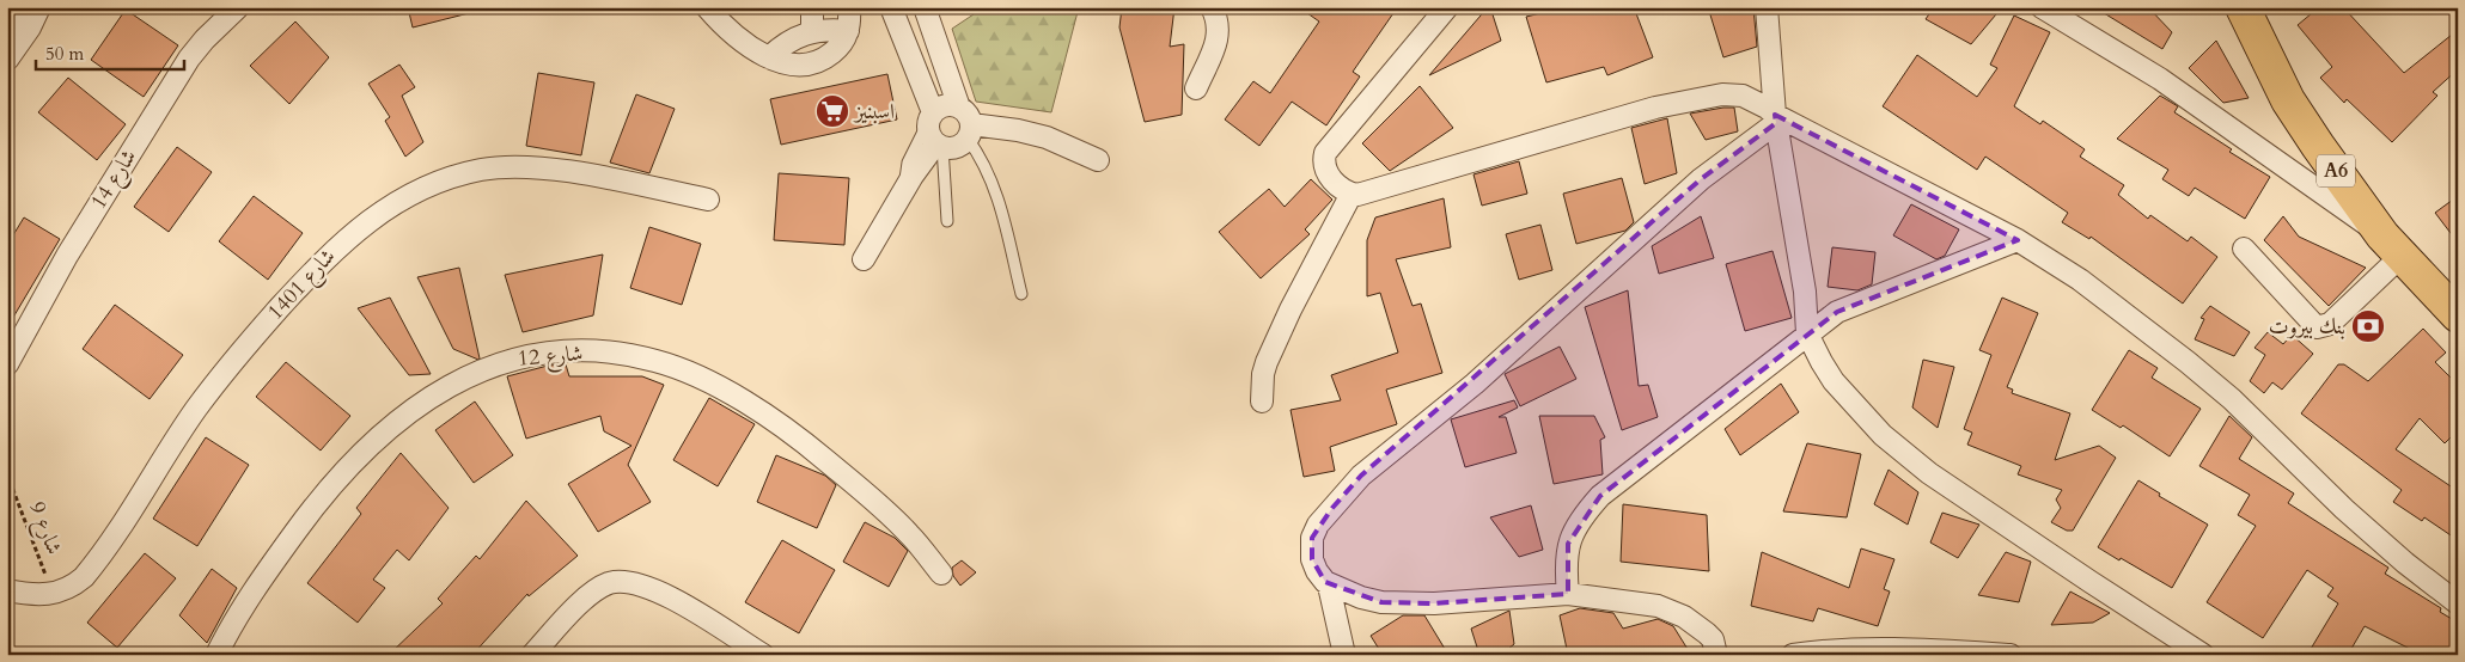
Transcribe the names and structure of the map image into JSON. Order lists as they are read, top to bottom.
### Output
{
  "streets": {
    "highway": ["A6"],
    "street": ["شارع 14", "شارع 1401", "شارع 12"],
    "path": ["شارع 9"]
  },
  "crossings": [
    ["شارع 1401", "شارع 9"]
  ],
  "places": {
    "supermarket": ["اسبنيز"],
    "bank": ["بنك بيروت"]
  },
  "scale_bar": "50 m"
}
